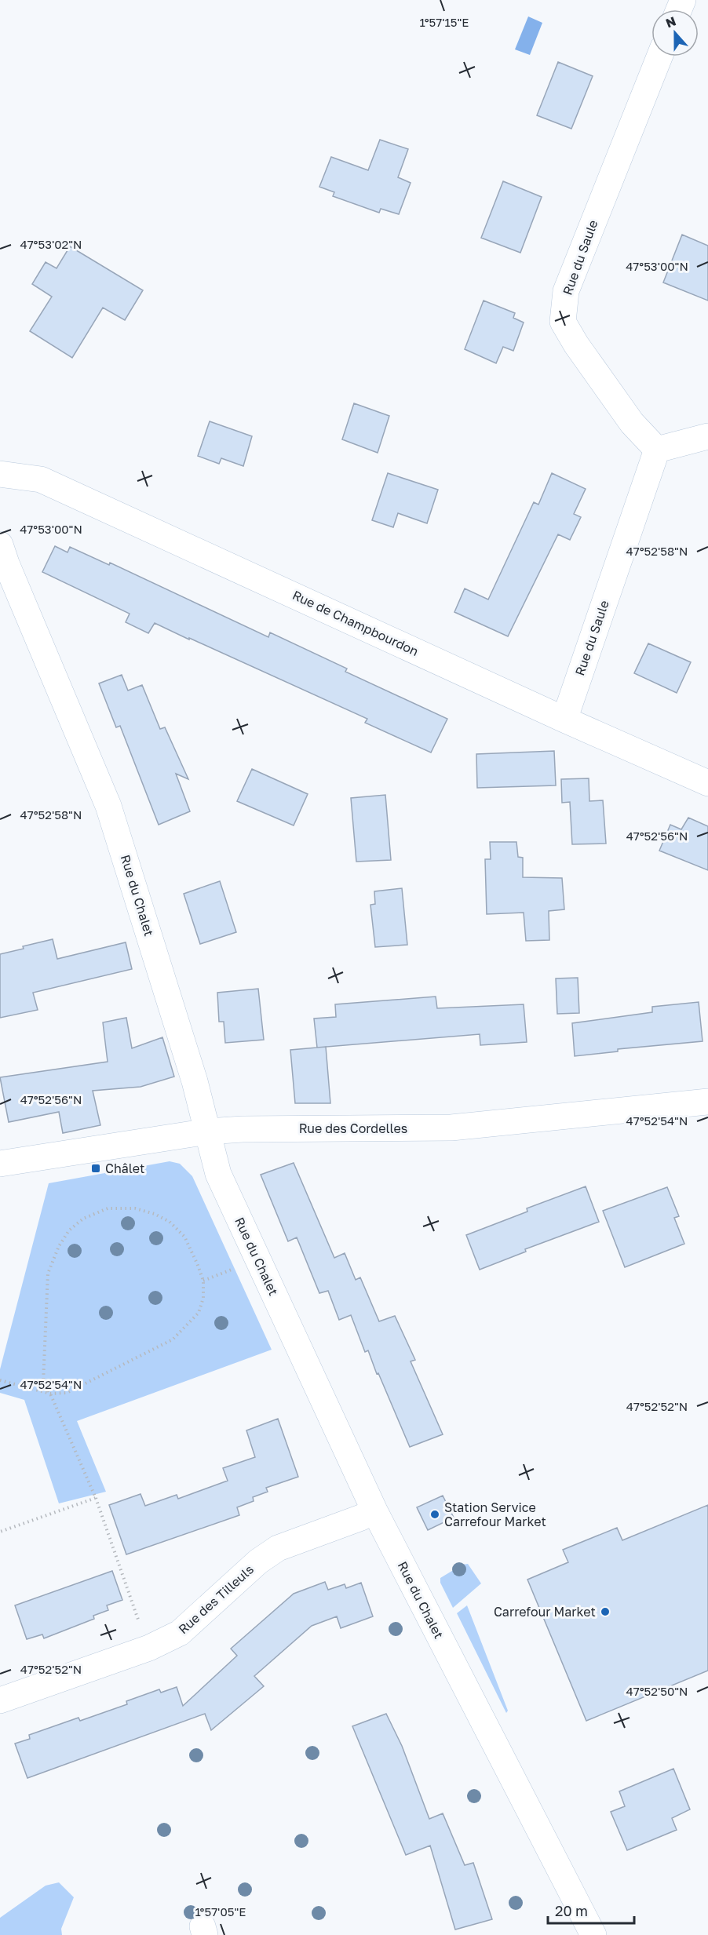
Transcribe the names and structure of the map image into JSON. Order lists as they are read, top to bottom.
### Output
{
  "streets": {
    "street": [
      "Rue du Saule",
      "Rue de Champbourdon",
      "Rue du Chalet",
      "Rue des Cordelles",
      "Rue des Tilleuls"
    ]
  },
  "crossings": [
    ["Rue du Saule", "Rue de Champbourdon"],
    ["Rue du Chalet", "Rue des Cordelles"],
    ["Rue du Chalet", "Rue des Tilleuls"]
  ],
  "places": {
    "transit": ["Châlet"],
    "other": ["Station Service Carrefour Market", "Carrefour Market"]
  },
  "scale_bar": "20 m",
  "north": "top",
  "coordinates": [
    "1°57'15\"E",
    "47°53'02\"N",
    "47°53'00\"N",
    "47°52'58\"N",
    "47°52'56\"N",
    "47°52'54\"N",
    "47°52'52\"N",
    "47°52'50\"N",
    "1°57'05\"E"
  ]
}
